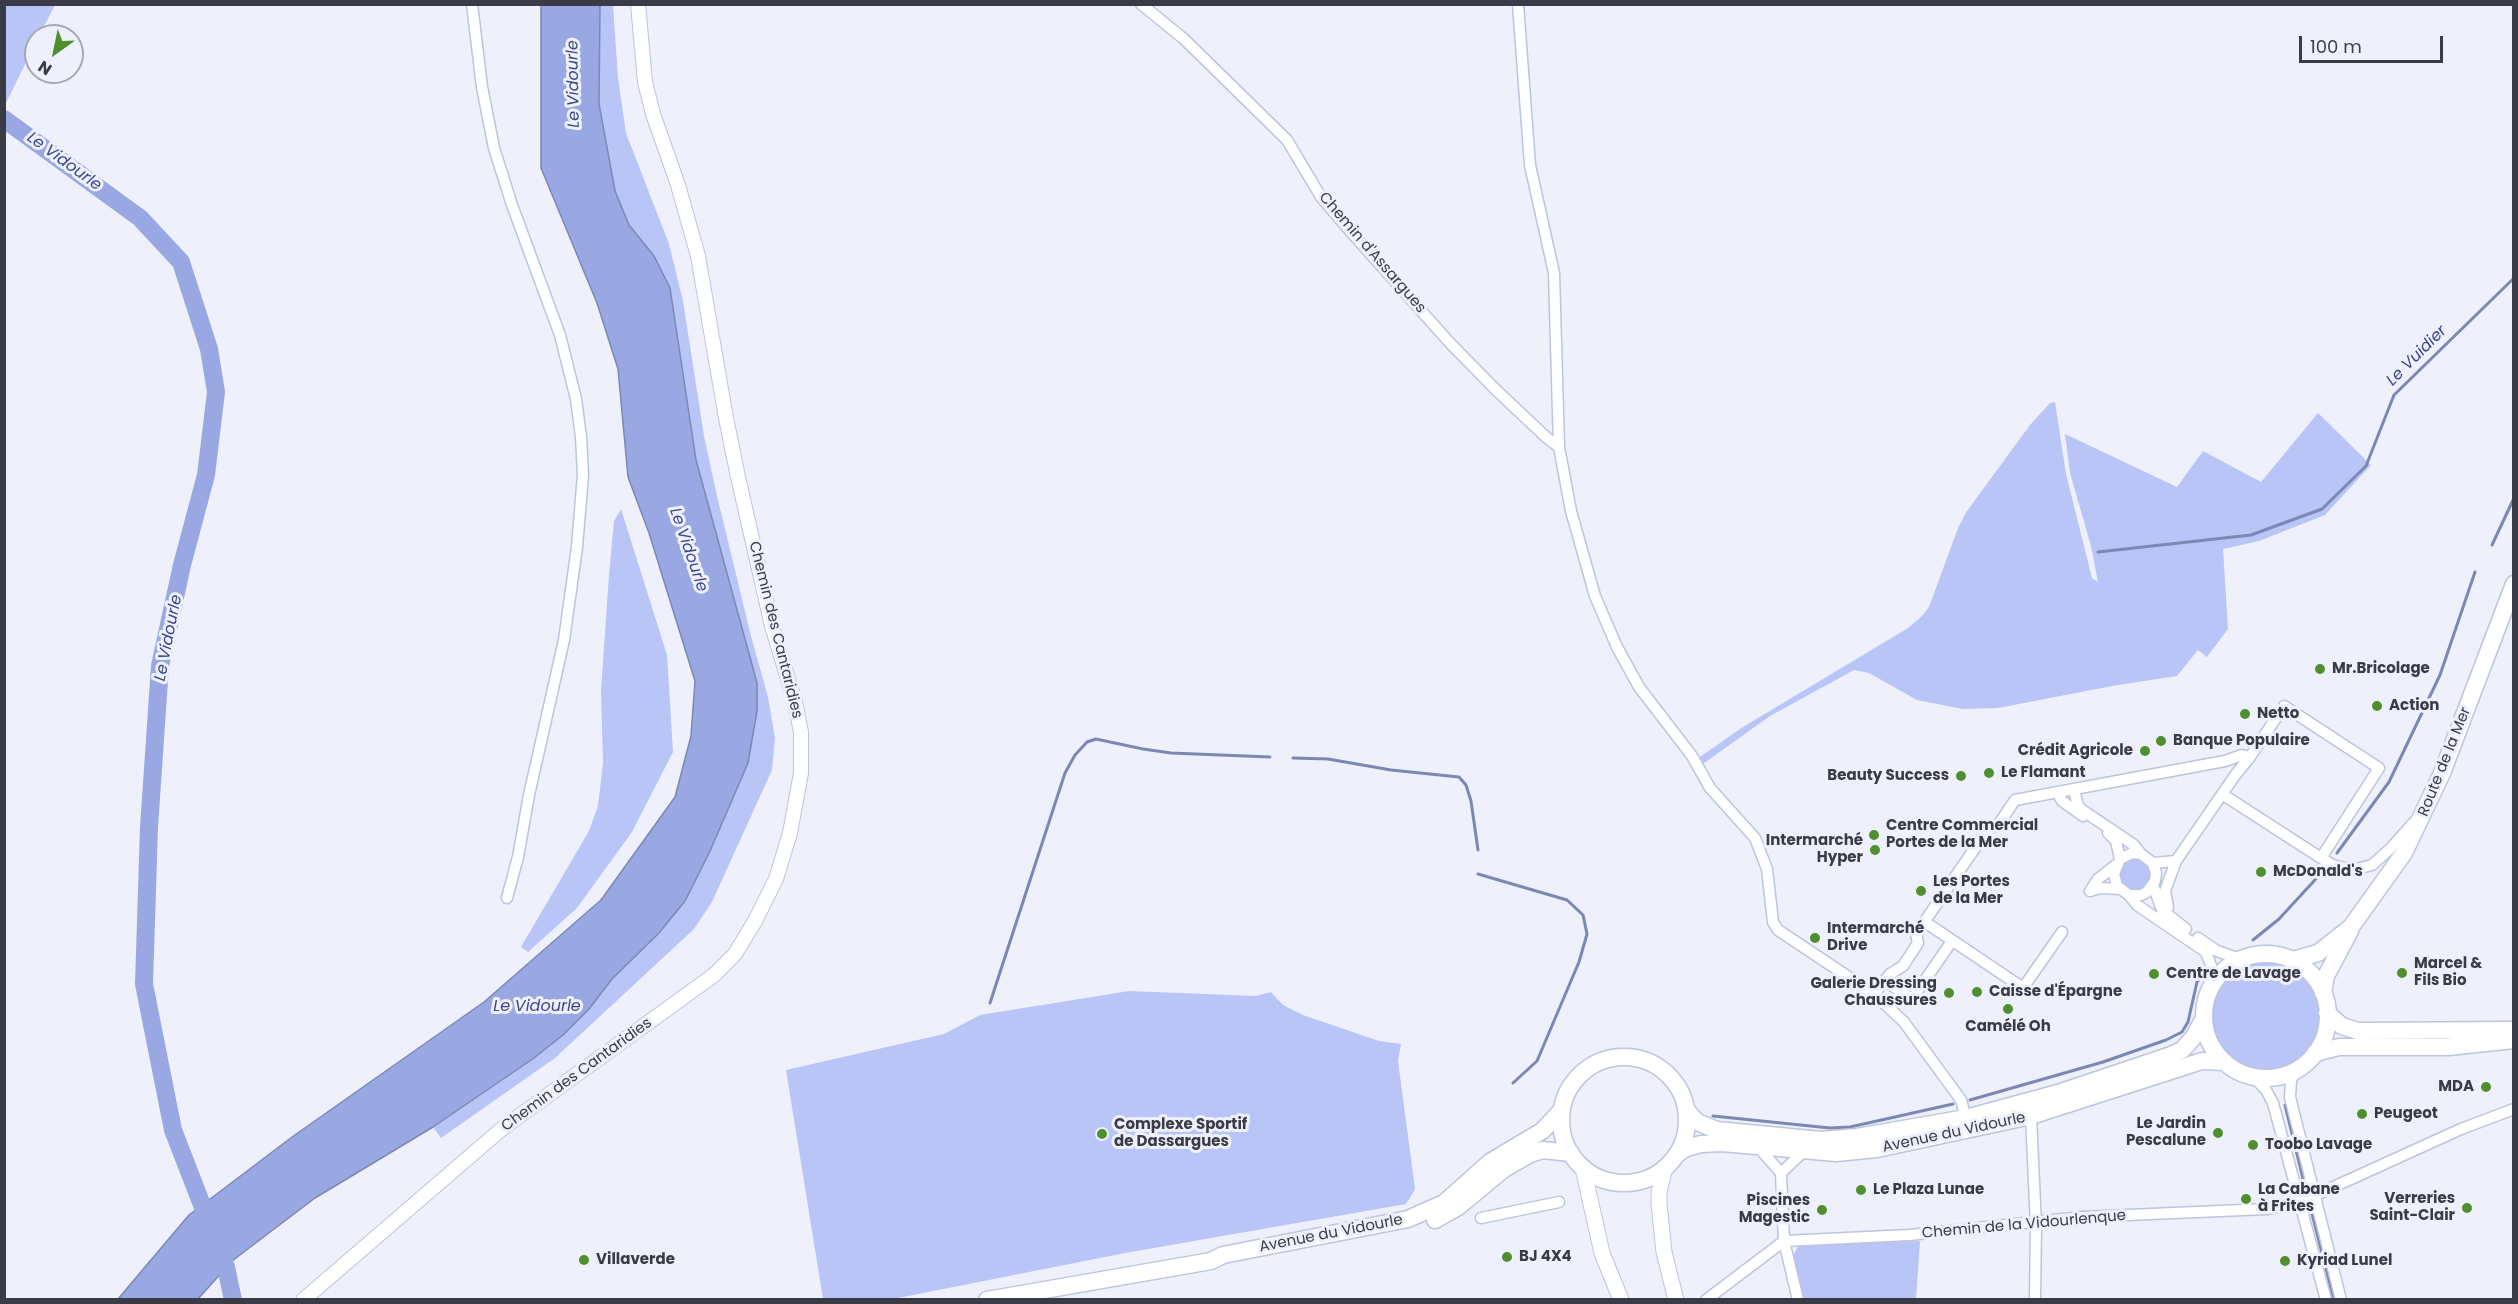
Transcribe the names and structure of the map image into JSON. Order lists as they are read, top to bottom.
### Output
{
  "streets": {
    "main road": ["Route de la Mer", "Avenue du Vidourle"],
    "street": ["Chemin d'Assargues", "Chemin des Cantaridies", "Chemin de la Vidourlenque"]
  },
  "crossings": [
    ["Route de la Mer", "Avenue du Vidourle"]
  ],
  "water": ["Le Vidourle", "Le Vuidier"],
  "places": [
    "Mr.Bricolage",
    "Action",
    "Netto",
    "Banque Populaire",
    "Crédit Agricole",
    "Le Flamant",
    "Beauty Success",
    "Centre Commercial Portes de la Mer",
    "Intermarché Hyper",
    "McDonald's",
    "Les Portes de la Mer",
    "Intermarché Drive",
    "Marcel & Fils Bio",
    "Centre de Lavage",
    "Caisse d'Épargne",
    "Galerie Dressing Chaussures",
    "Camélé Oh",
    "MDA",
    "Peugeot",
    "Le Jardin Pescalune",
    "Complexe Sportif de Dassargues",
    "Toobo Lavage",
    "Le Plaza Lunae",
    "La Cabane à Frites",
    "Verreries Saint-Clair",
    "Piscines Magestic",
    "BJ 4X4",
    "Villaverde",
    "Kyriad Lunel"
  ],
  "scale_bar": "100 m",
  "north": "bottom left"
}
